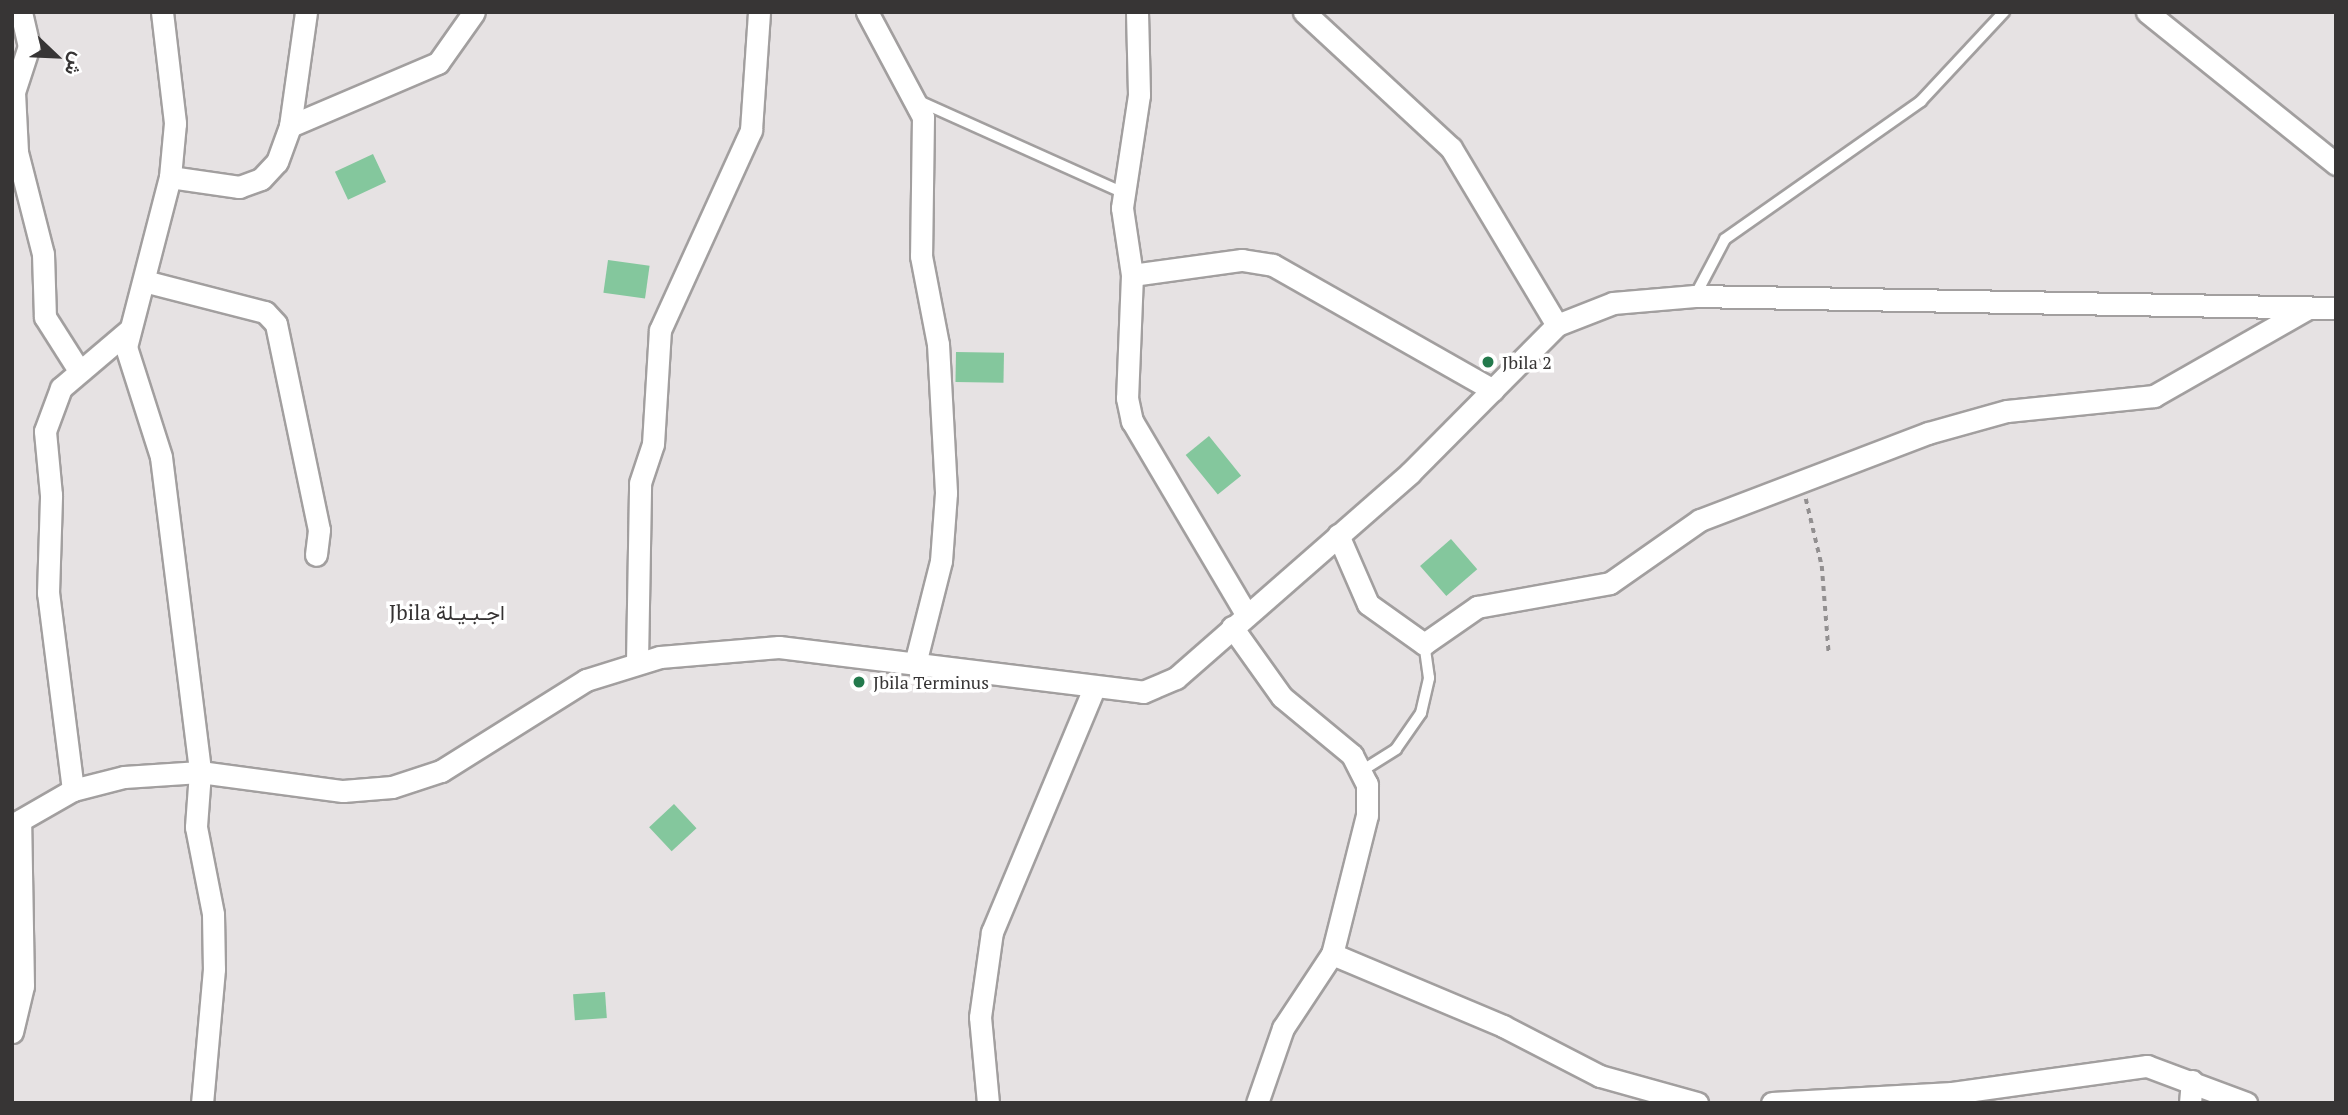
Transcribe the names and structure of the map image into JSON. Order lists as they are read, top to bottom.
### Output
{
  "districts": ["Jbila اجـبـيـلة"],
  "places": ["Jbila 2", "Jbila Terminus"],
  "north": "bottom right"
}
